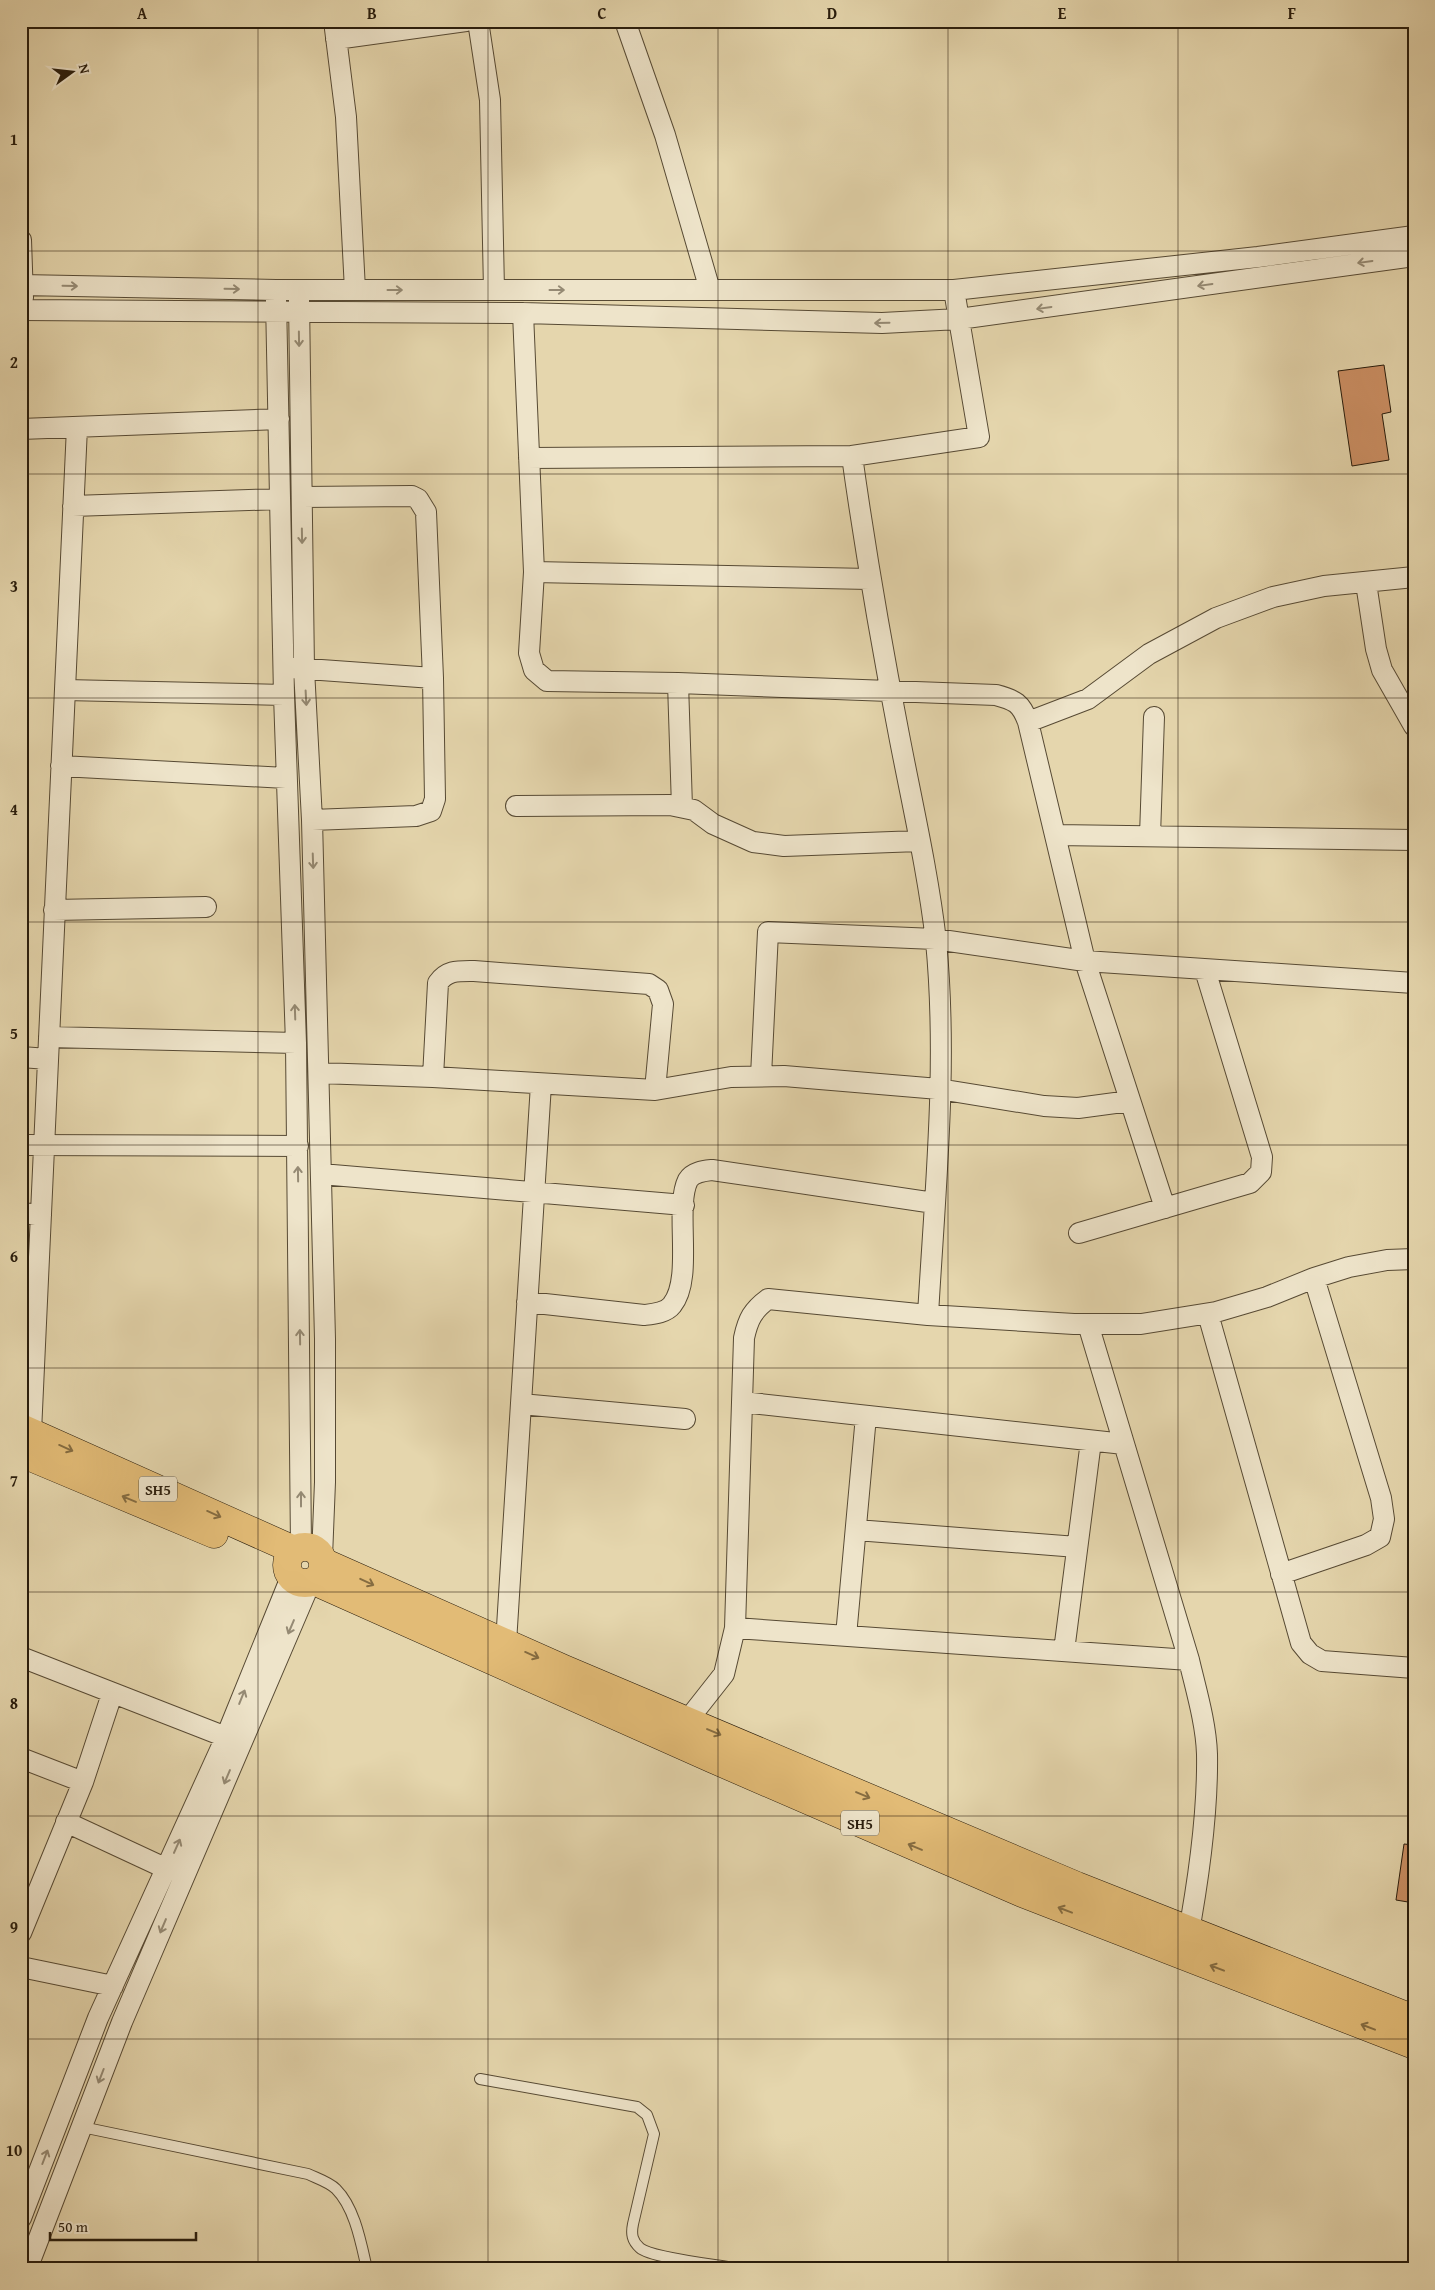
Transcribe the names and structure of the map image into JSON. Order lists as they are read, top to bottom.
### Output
{
  "streets": {
    "main road": ["SH5"]
  },
  "scale_bar": "50 m",
  "north": "right",
  "grid": {
    "columns": [
      "A",
      "B",
      "C",
      "D",
      "E",
      "F"
    ],
    "rows": [
      "1",
      "2",
      "3",
      "4",
      "5",
      "6",
      "7",
      "8",
      "9",
      "10"
    ]
  }
}
